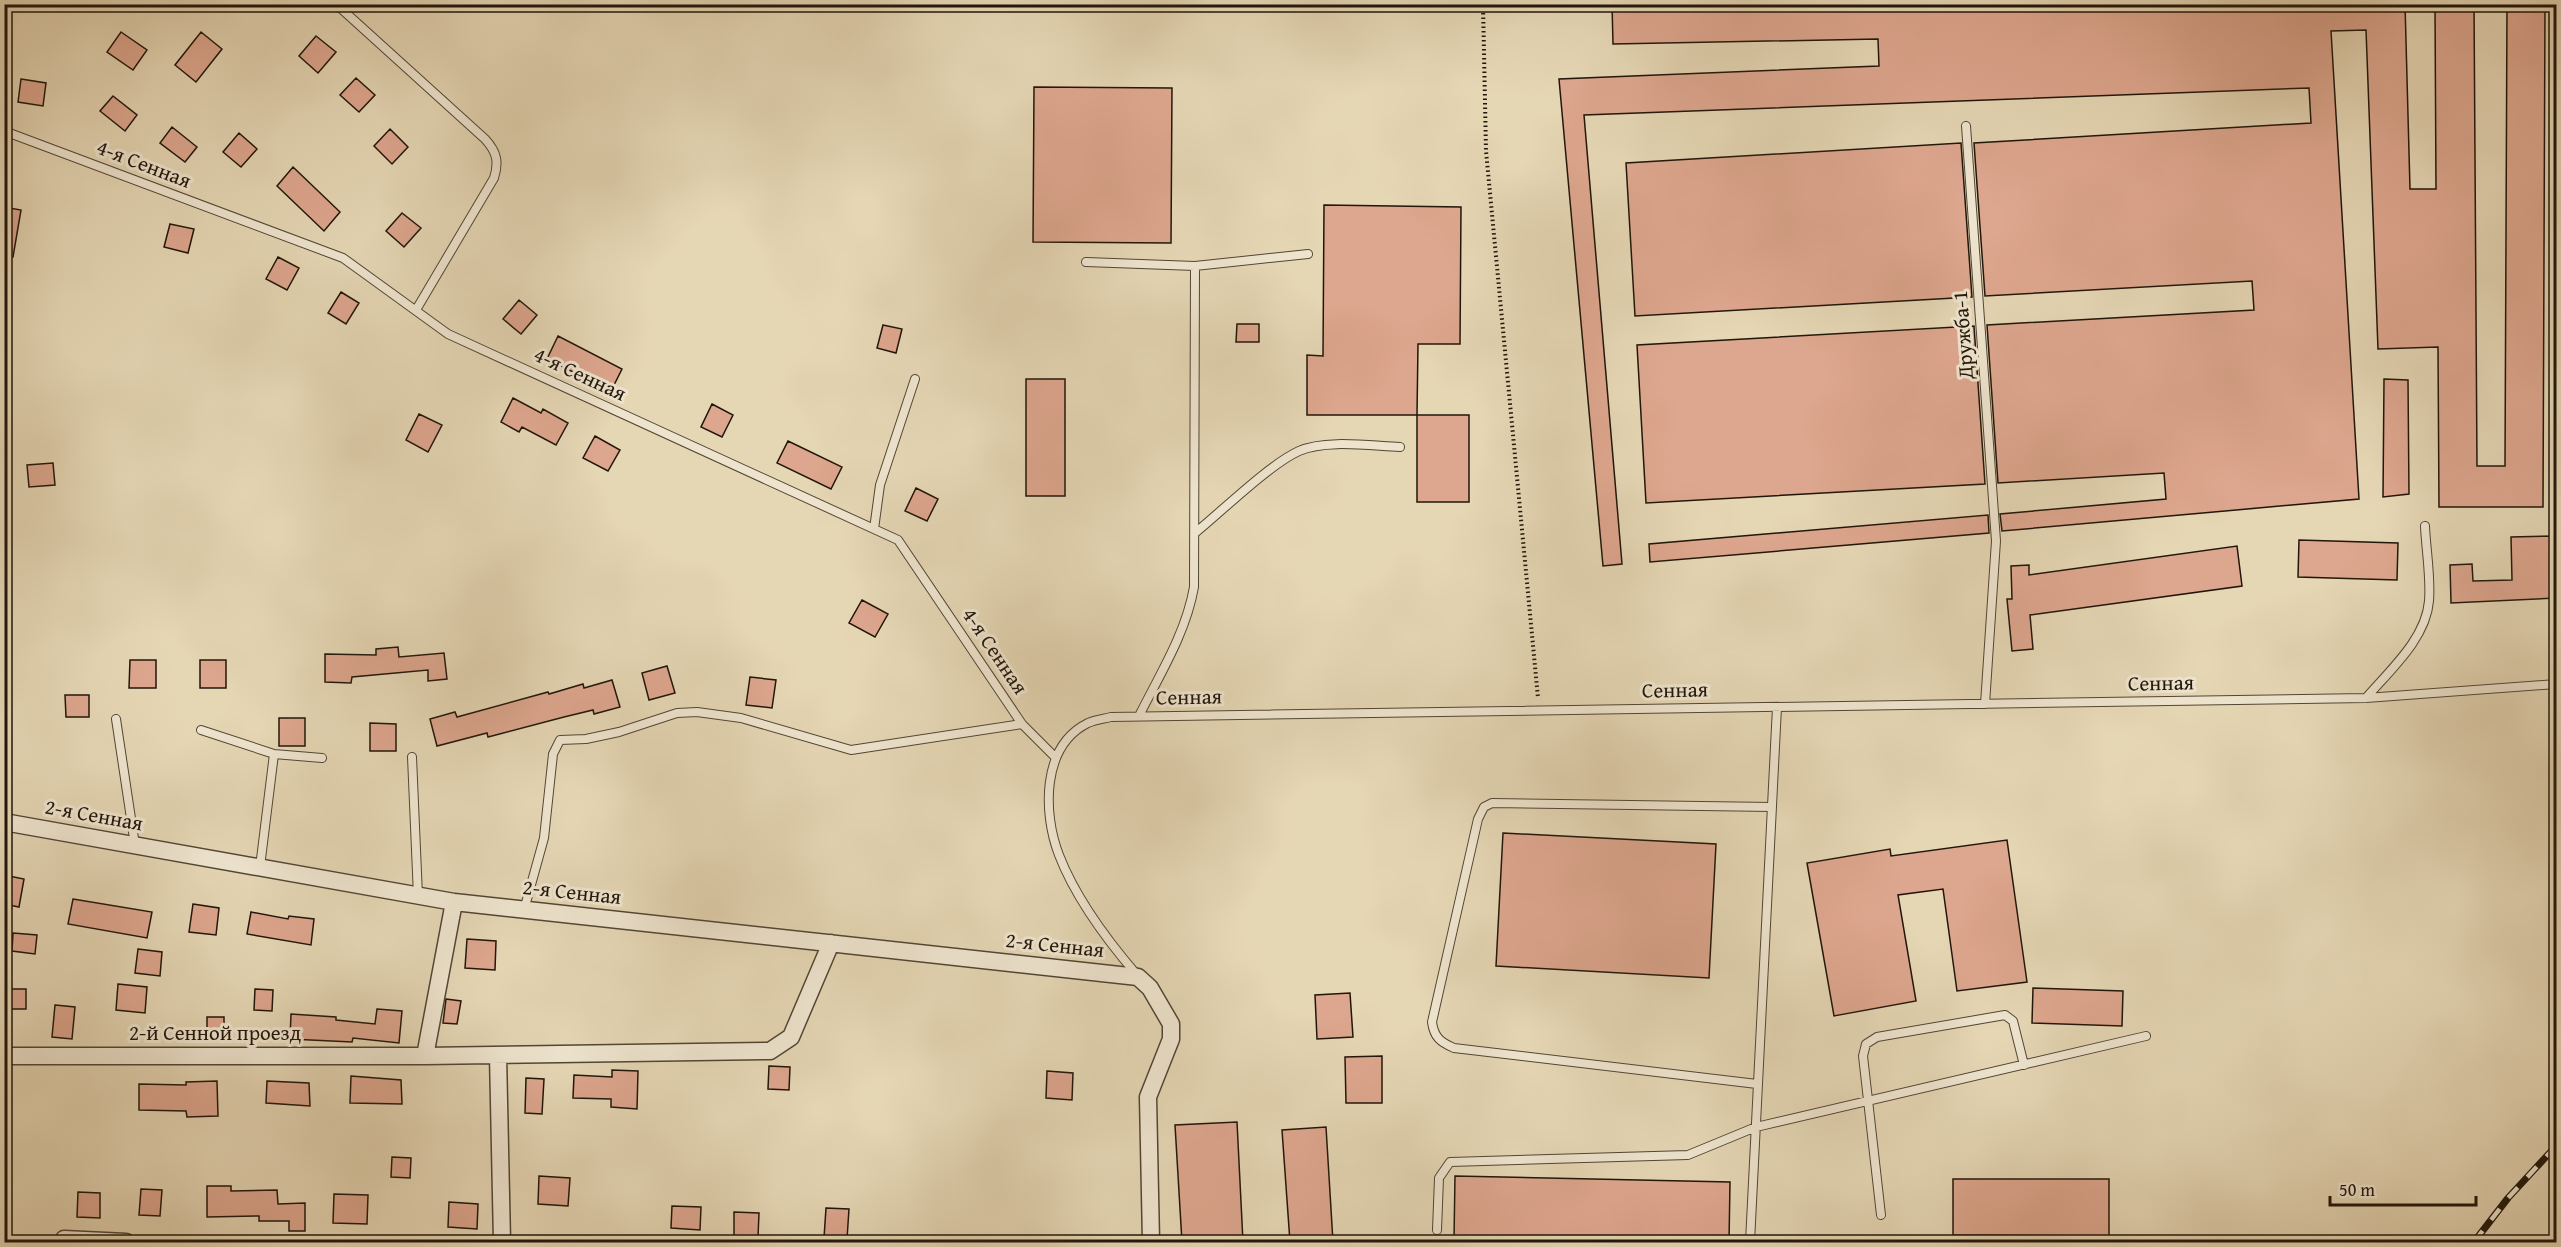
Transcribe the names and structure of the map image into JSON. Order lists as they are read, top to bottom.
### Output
{
  "streets": {
    "street": ["2-я Сенная", "2-й Сенной проезд"],
    "lane": ["4-я Сенная", "Дружба-1", "Сенная"]
  },
  "crossings": [
    ["4-я Сенная", "Сенная"],
    ["Дружба-1", "Сенная"],
    ["Сенная", "2-я Сенная"],
    ["2-я Сенная", "2-й Сенной проезд"]
  ],
  "scale_bar": "50 m"
}
